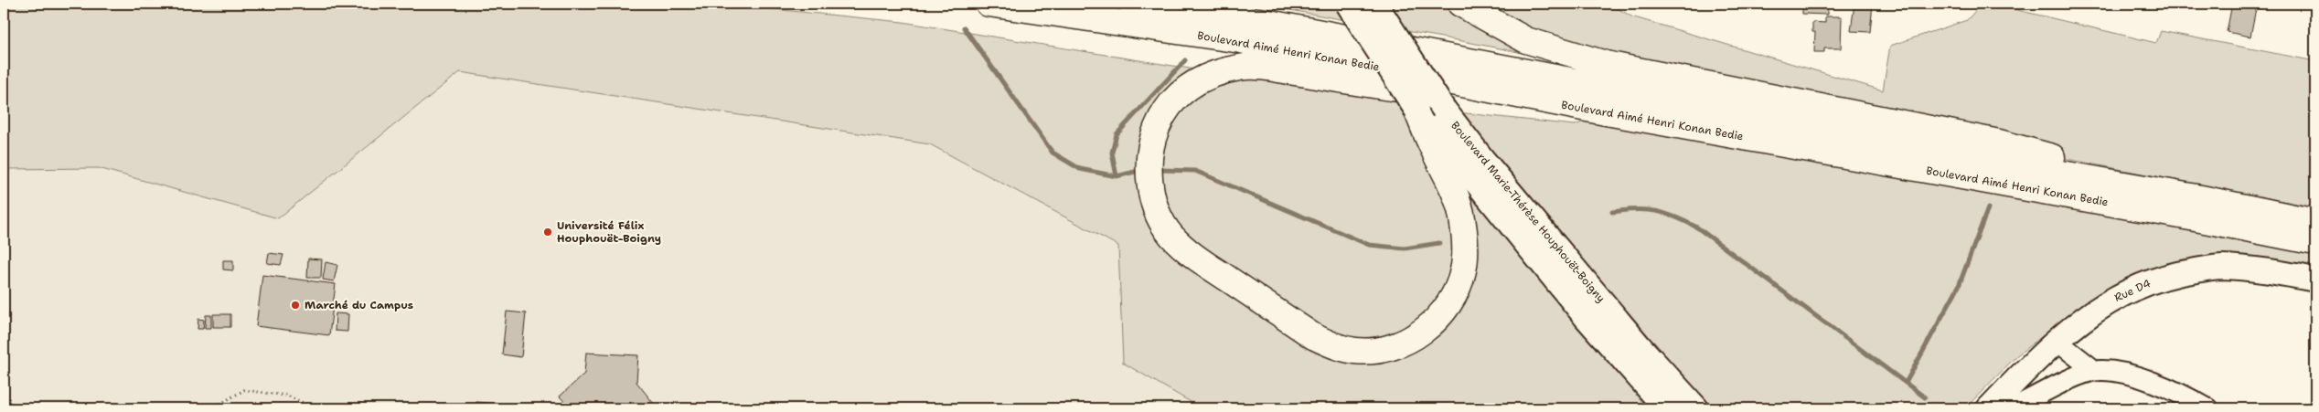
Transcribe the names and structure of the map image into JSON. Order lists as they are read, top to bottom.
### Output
{
  "streets": {
    "highway": ["Boulevard Aimé Henri Konan Bedie"],
    "main road": ["Boulevard Marie-Thérèse Houphouët-Boigny", "Rue D4"]
  },
  "places": ["Université Félix Houphouët-Boigny", "Marché du Campus"]
}
